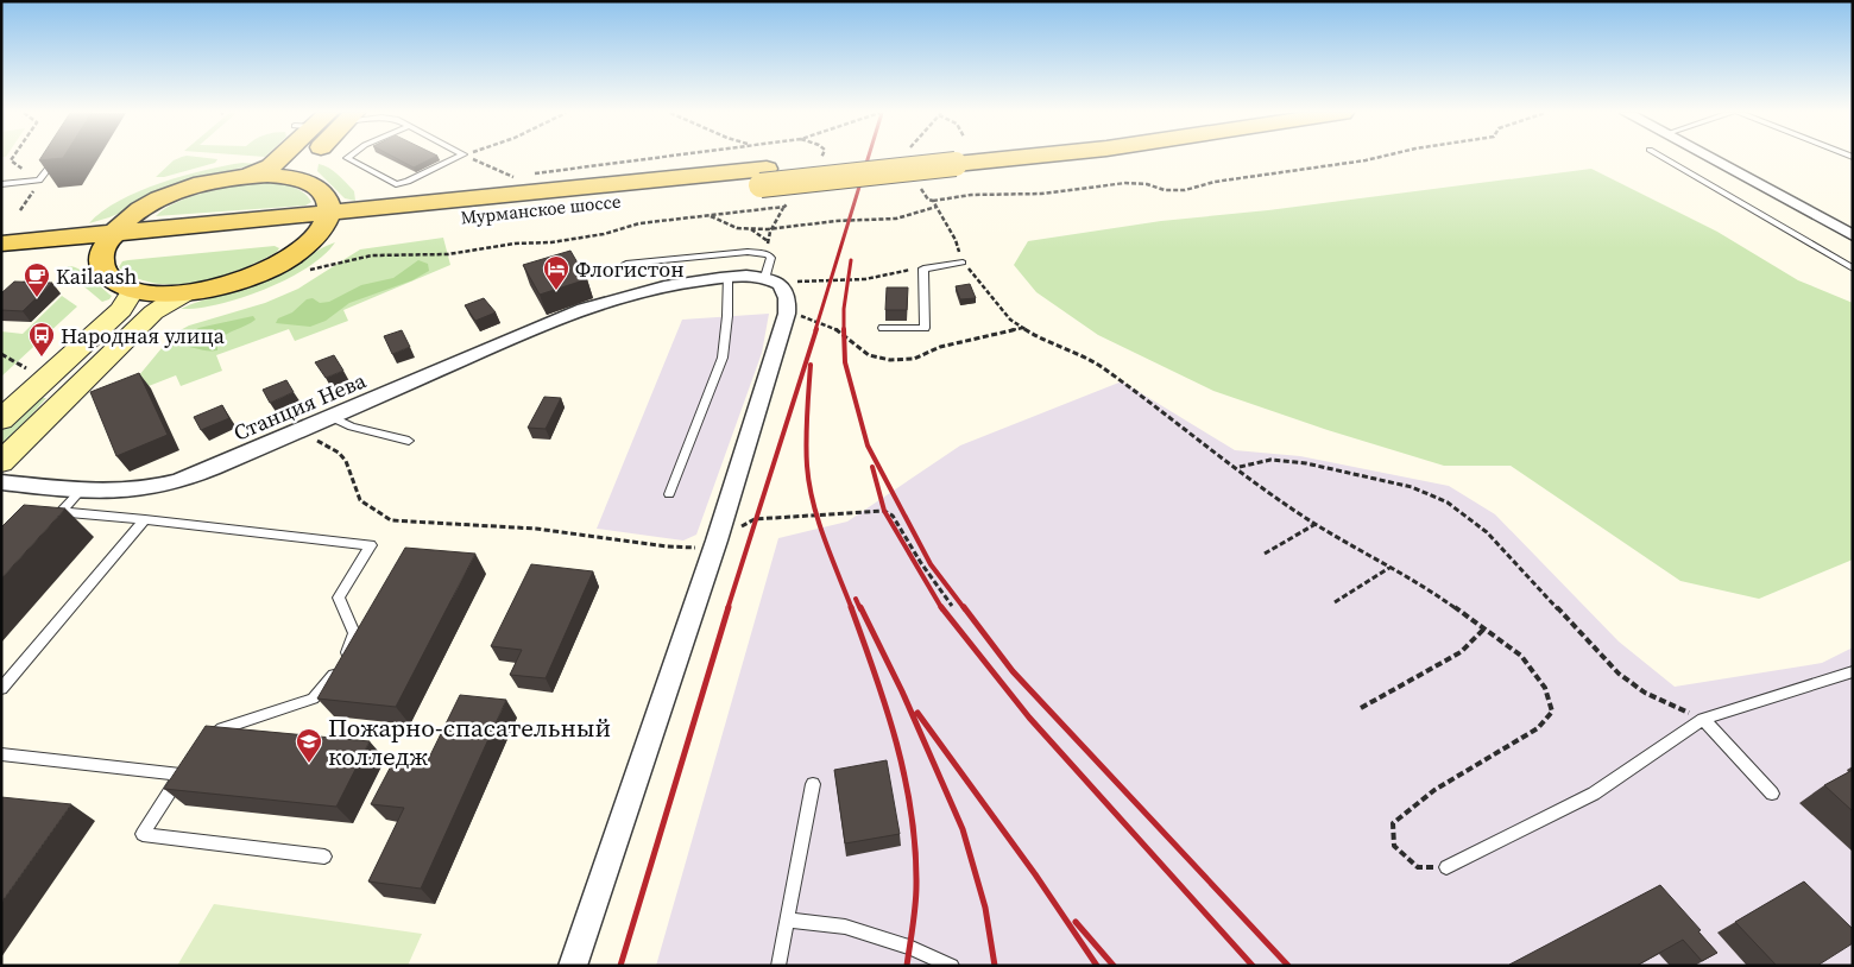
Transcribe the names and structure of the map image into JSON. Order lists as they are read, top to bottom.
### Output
{
  "streets": {
    "main road": ["Мурманское шоссе"],
    "street": ["Станция Нева"]
  },
  "places": {
    "hotel": ["Флогистон"],
    "cafe": ["Kailaash"],
    "bus stop": ["Народная улица"],
    "school or university": ["Пожарно-спасательный колледж"]
  }
}
